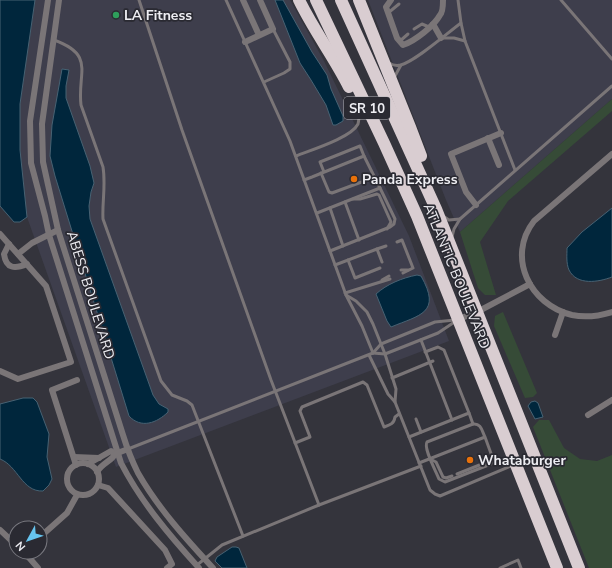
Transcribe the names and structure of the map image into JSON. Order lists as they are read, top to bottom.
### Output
{
  "streets": {
    "highway": ["SR 10", "ATLANTIC BOULEVARD"],
    "street": ["ABESS BOULEVARD"]
  },
  "places": ["LA Fitness", "Panda Express", "Whataburger"],
  "north": "bottom left"
}
